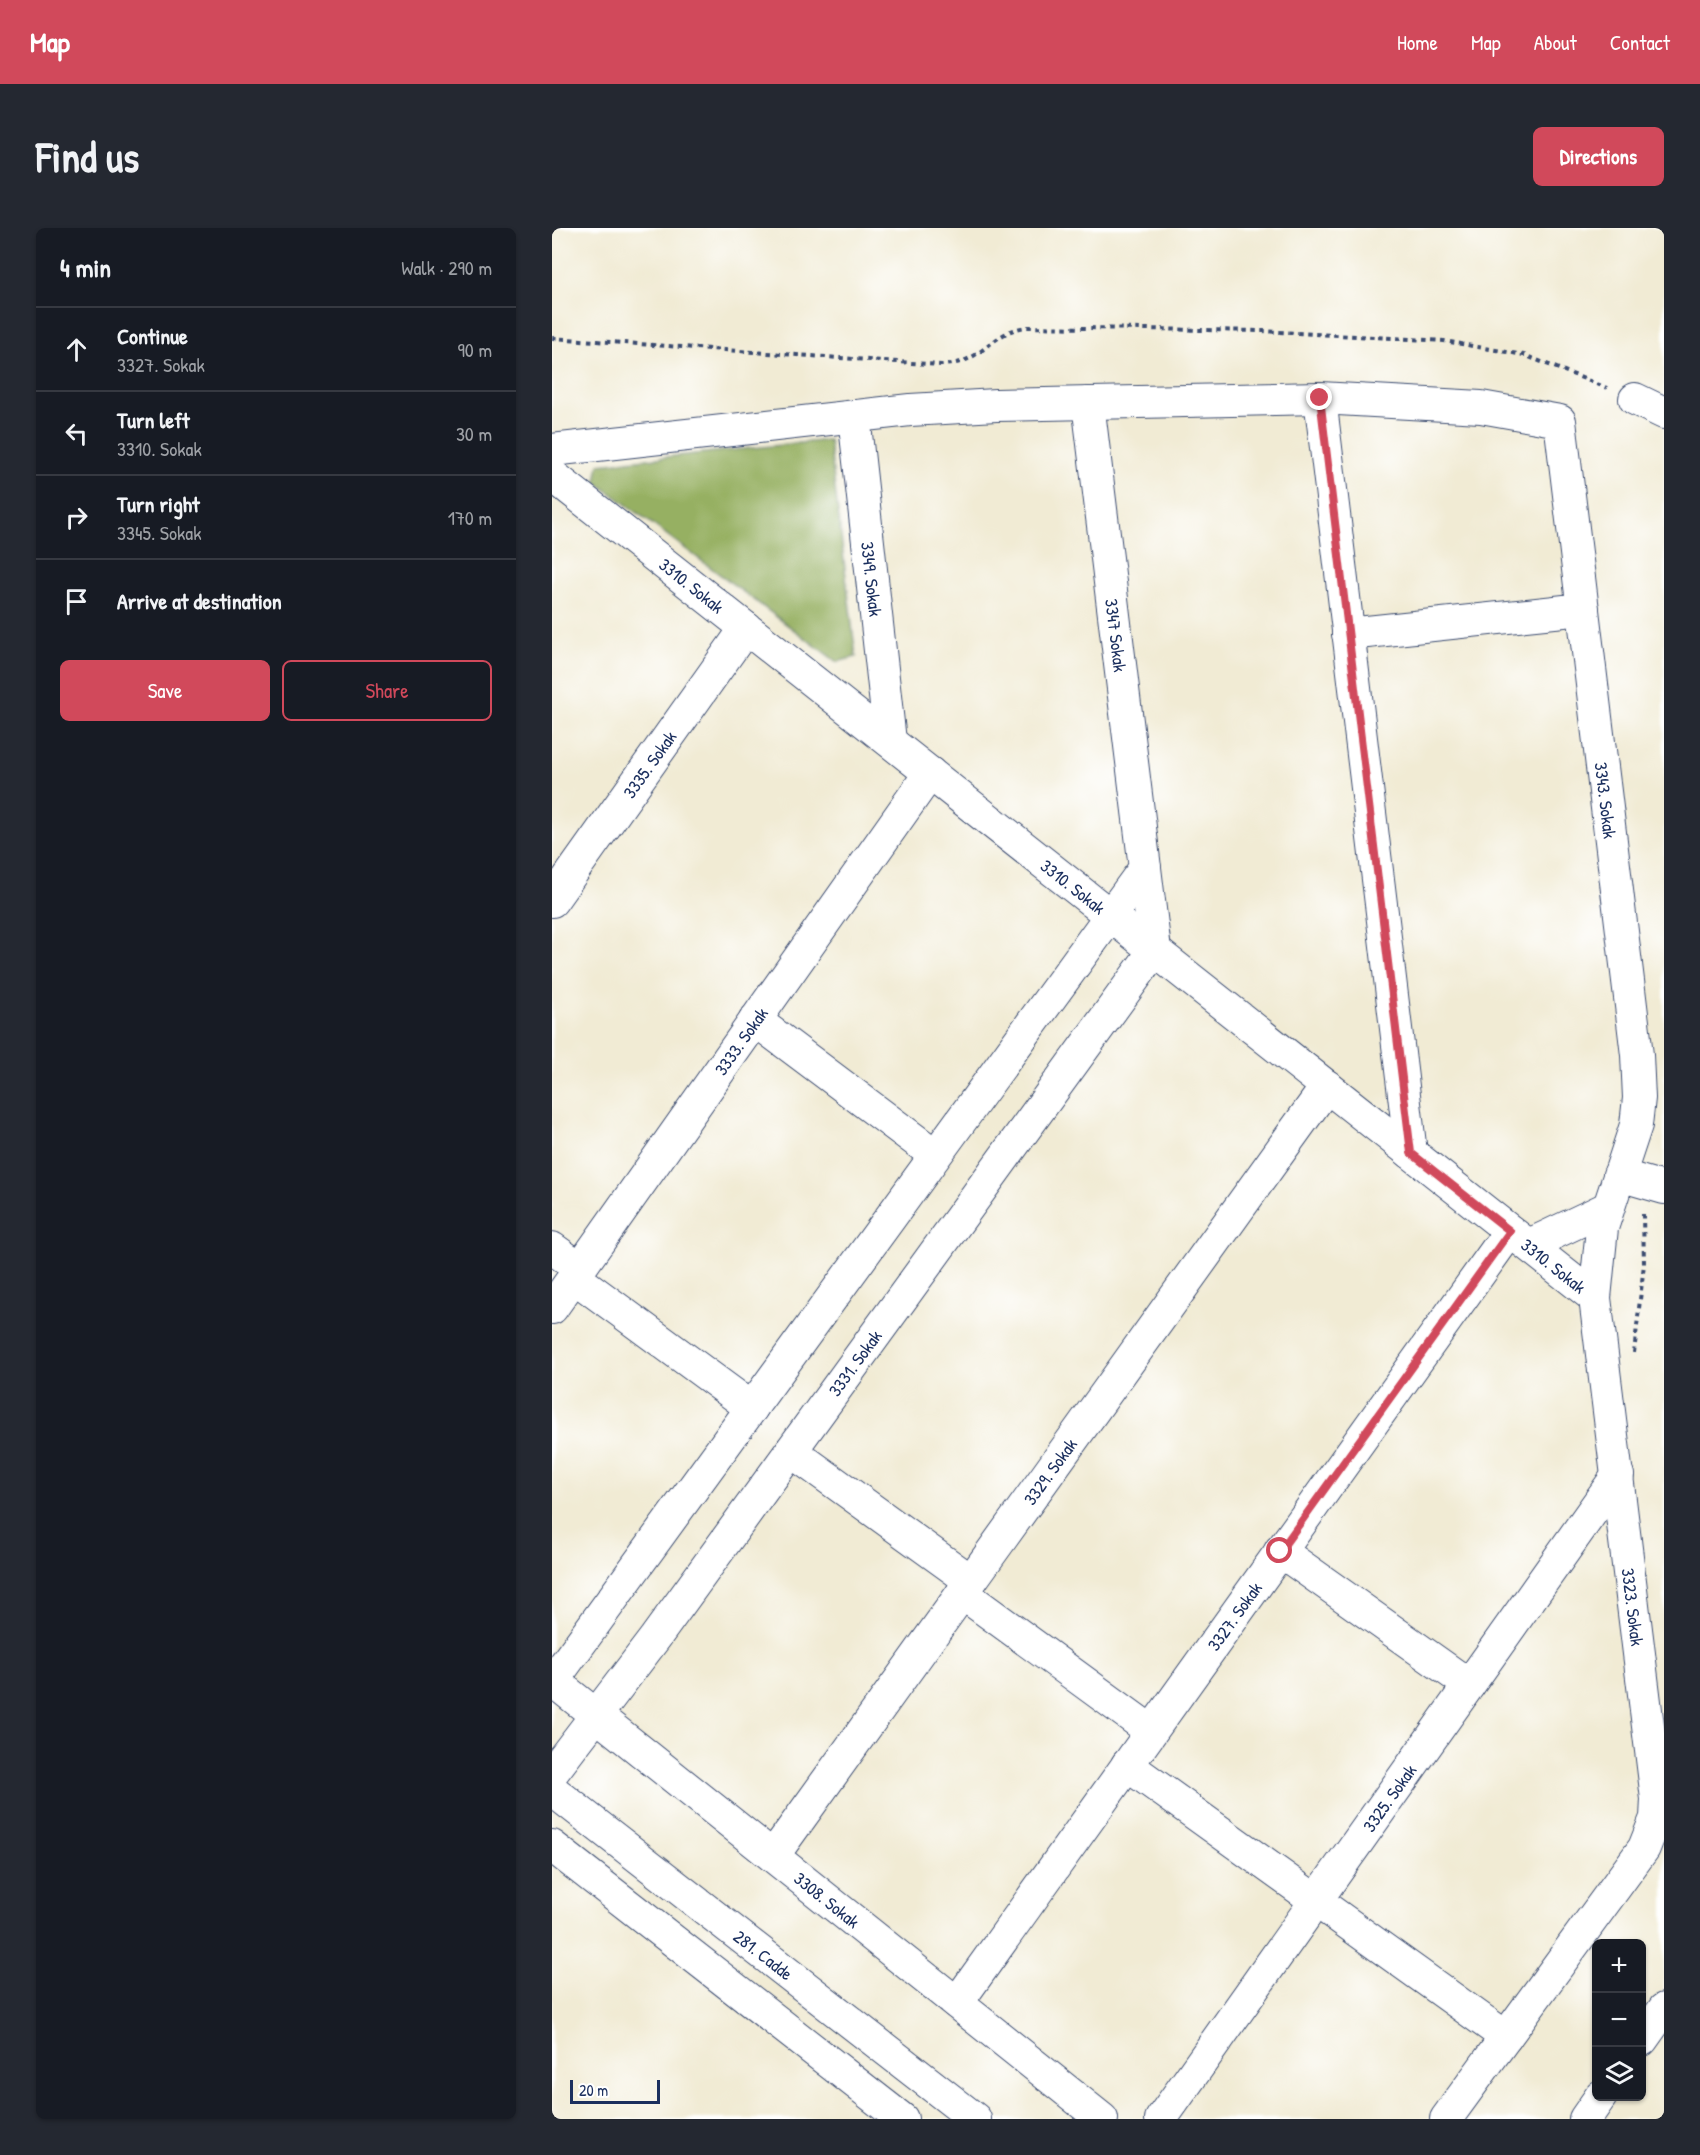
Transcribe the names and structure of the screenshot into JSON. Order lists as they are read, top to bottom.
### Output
{
  "streets": {
    "street": [
      "3349. Sokak",
      "3310. Sokak",
      "3347 Sokak",
      "3335. Sokak",
      "3343. Sokak",
      "3333. Sokak",
      "3331. Sokak",
      "3329. Sokak",
      "3323. Sokak",
      "3327. Sokak",
      "3325. Sokak",
      "3308. Sokak",
      "281. Cadde"
    ]
  },
  "crossings": [
    ["3349. Sokak", "3310. Sokak"],
    ["3310. Sokak", "3347 Sokak"],
    ["3310. Sokak", "3335. Sokak"],
    ["3310. Sokak", "3333. Sokak"],
    ["3310. Sokak", "3331. Sokak"],
    ["3310. Sokak", "3329. Sokak"],
    ["3310. Sokak", "3323. Sokak"],
    ["3310. Sokak", "3327. Sokak"],
    ["3347 Sokak", "3331. Sokak"],
    ["3343. Sokak", "3323. Sokak"],
    ["3331. Sokak", "3308. Sokak"],
    ["3329. Sokak", "3308. Sokak"],
    ["3323. Sokak", "3325. Sokak"],
    ["3327. Sokak", "3308. Sokak"]
  ],
  "scale_bar": "20 m",
  "page": {
    "header": "Map",
    "nav": [
      "Home",
      "Map",
      "About",
      "Contact"
    ],
    "buttons": [
      "Directions",
      ["Save", "Share"]
    ],
    "title": "Find us",
    "heading": ["4 min", "Walk · 290 m"],
    "list": [
      ["Continue", "3327. Sokak", "90 m"],
      ["Turn left", "3310. Sokak", "30 m"],
      ["Turn right", "3345. Sokak", "170 m"],
      "Arrive at destination"
    ],
    "map_buttons": ["+", "−"],
    "scale": "20 m"
  }
}
